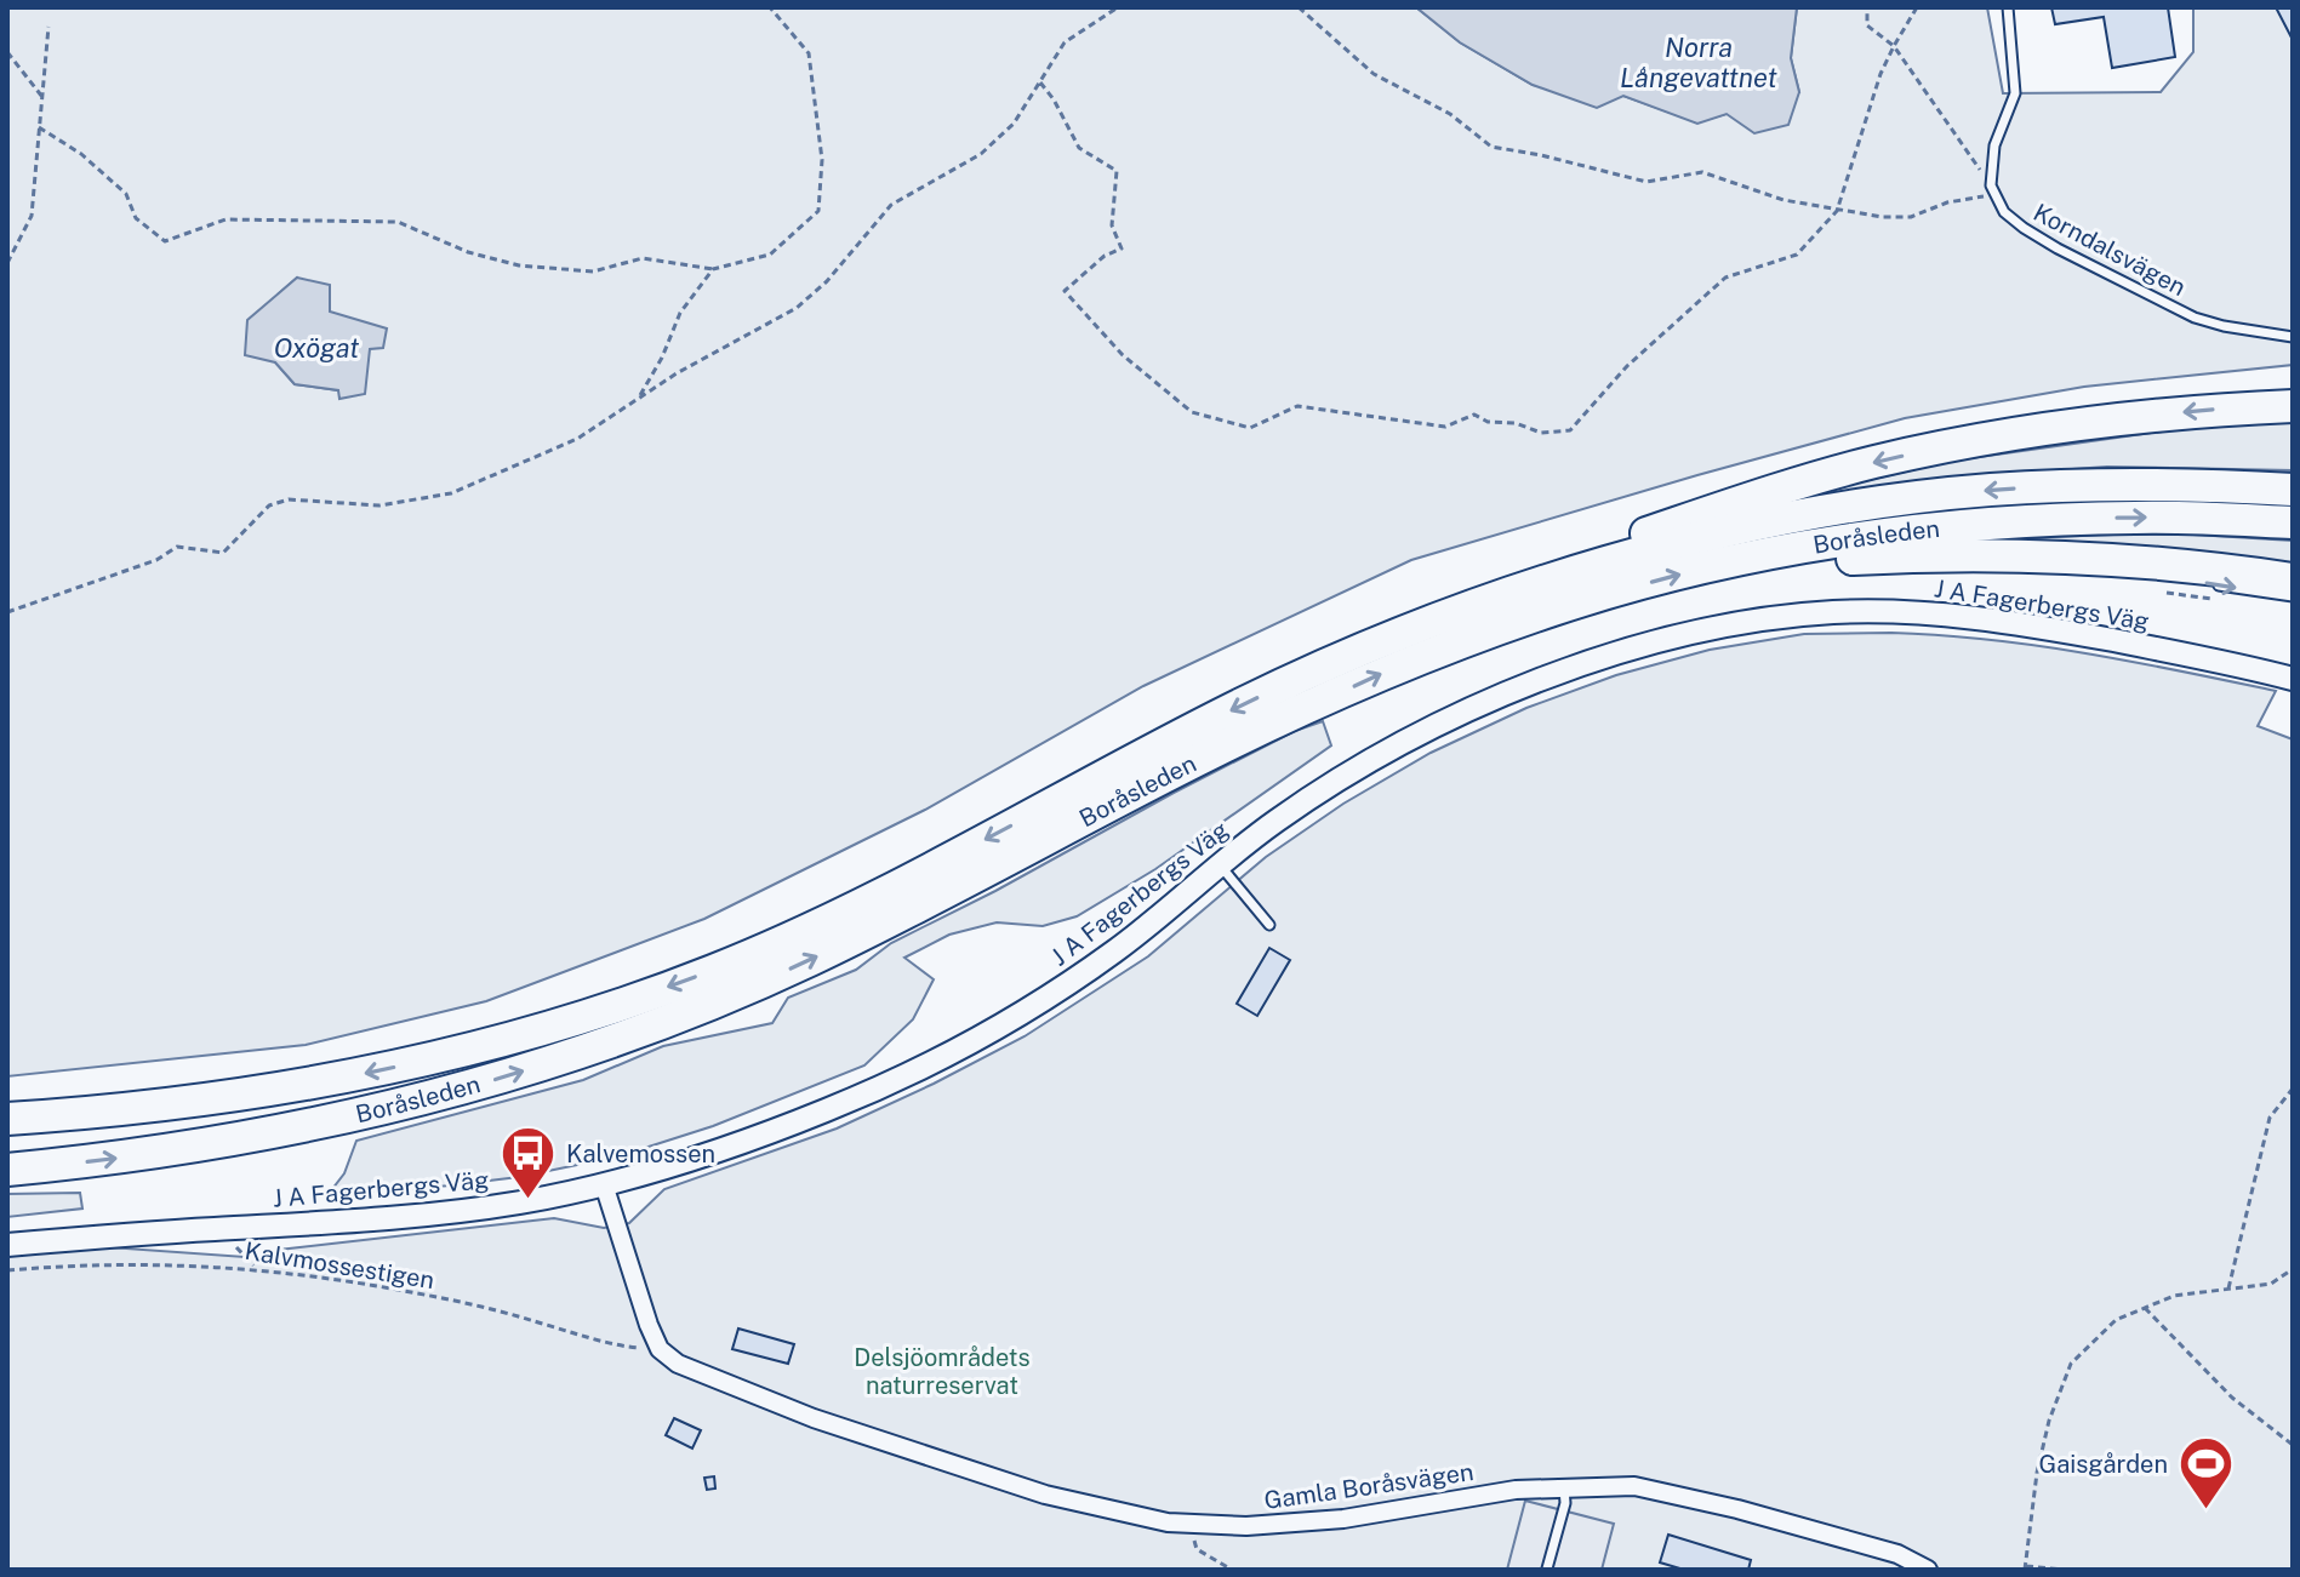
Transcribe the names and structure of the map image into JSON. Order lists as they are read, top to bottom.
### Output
{
  "streets": {
    "highway": ["Boråsleden"],
    "street": ["J A Fagerbergs Väg", "Gamla Boråsvägen"],
    "lane": ["Korndalsvägen"],
    "path": ["Kalvmossestigen"]
  },
  "crossings": [
    ["Kalvmossestigen", "Gamla Boråsvägen"]
  ],
  "water": ["Norra Långevattnet", "Oxögat"],
  "parks": ["Delsjöområdets naturreservat"],
  "places": {
    "bus stop": ["Kalvemossen"],
    "sports": ["Gaisgården"]
  }
}
